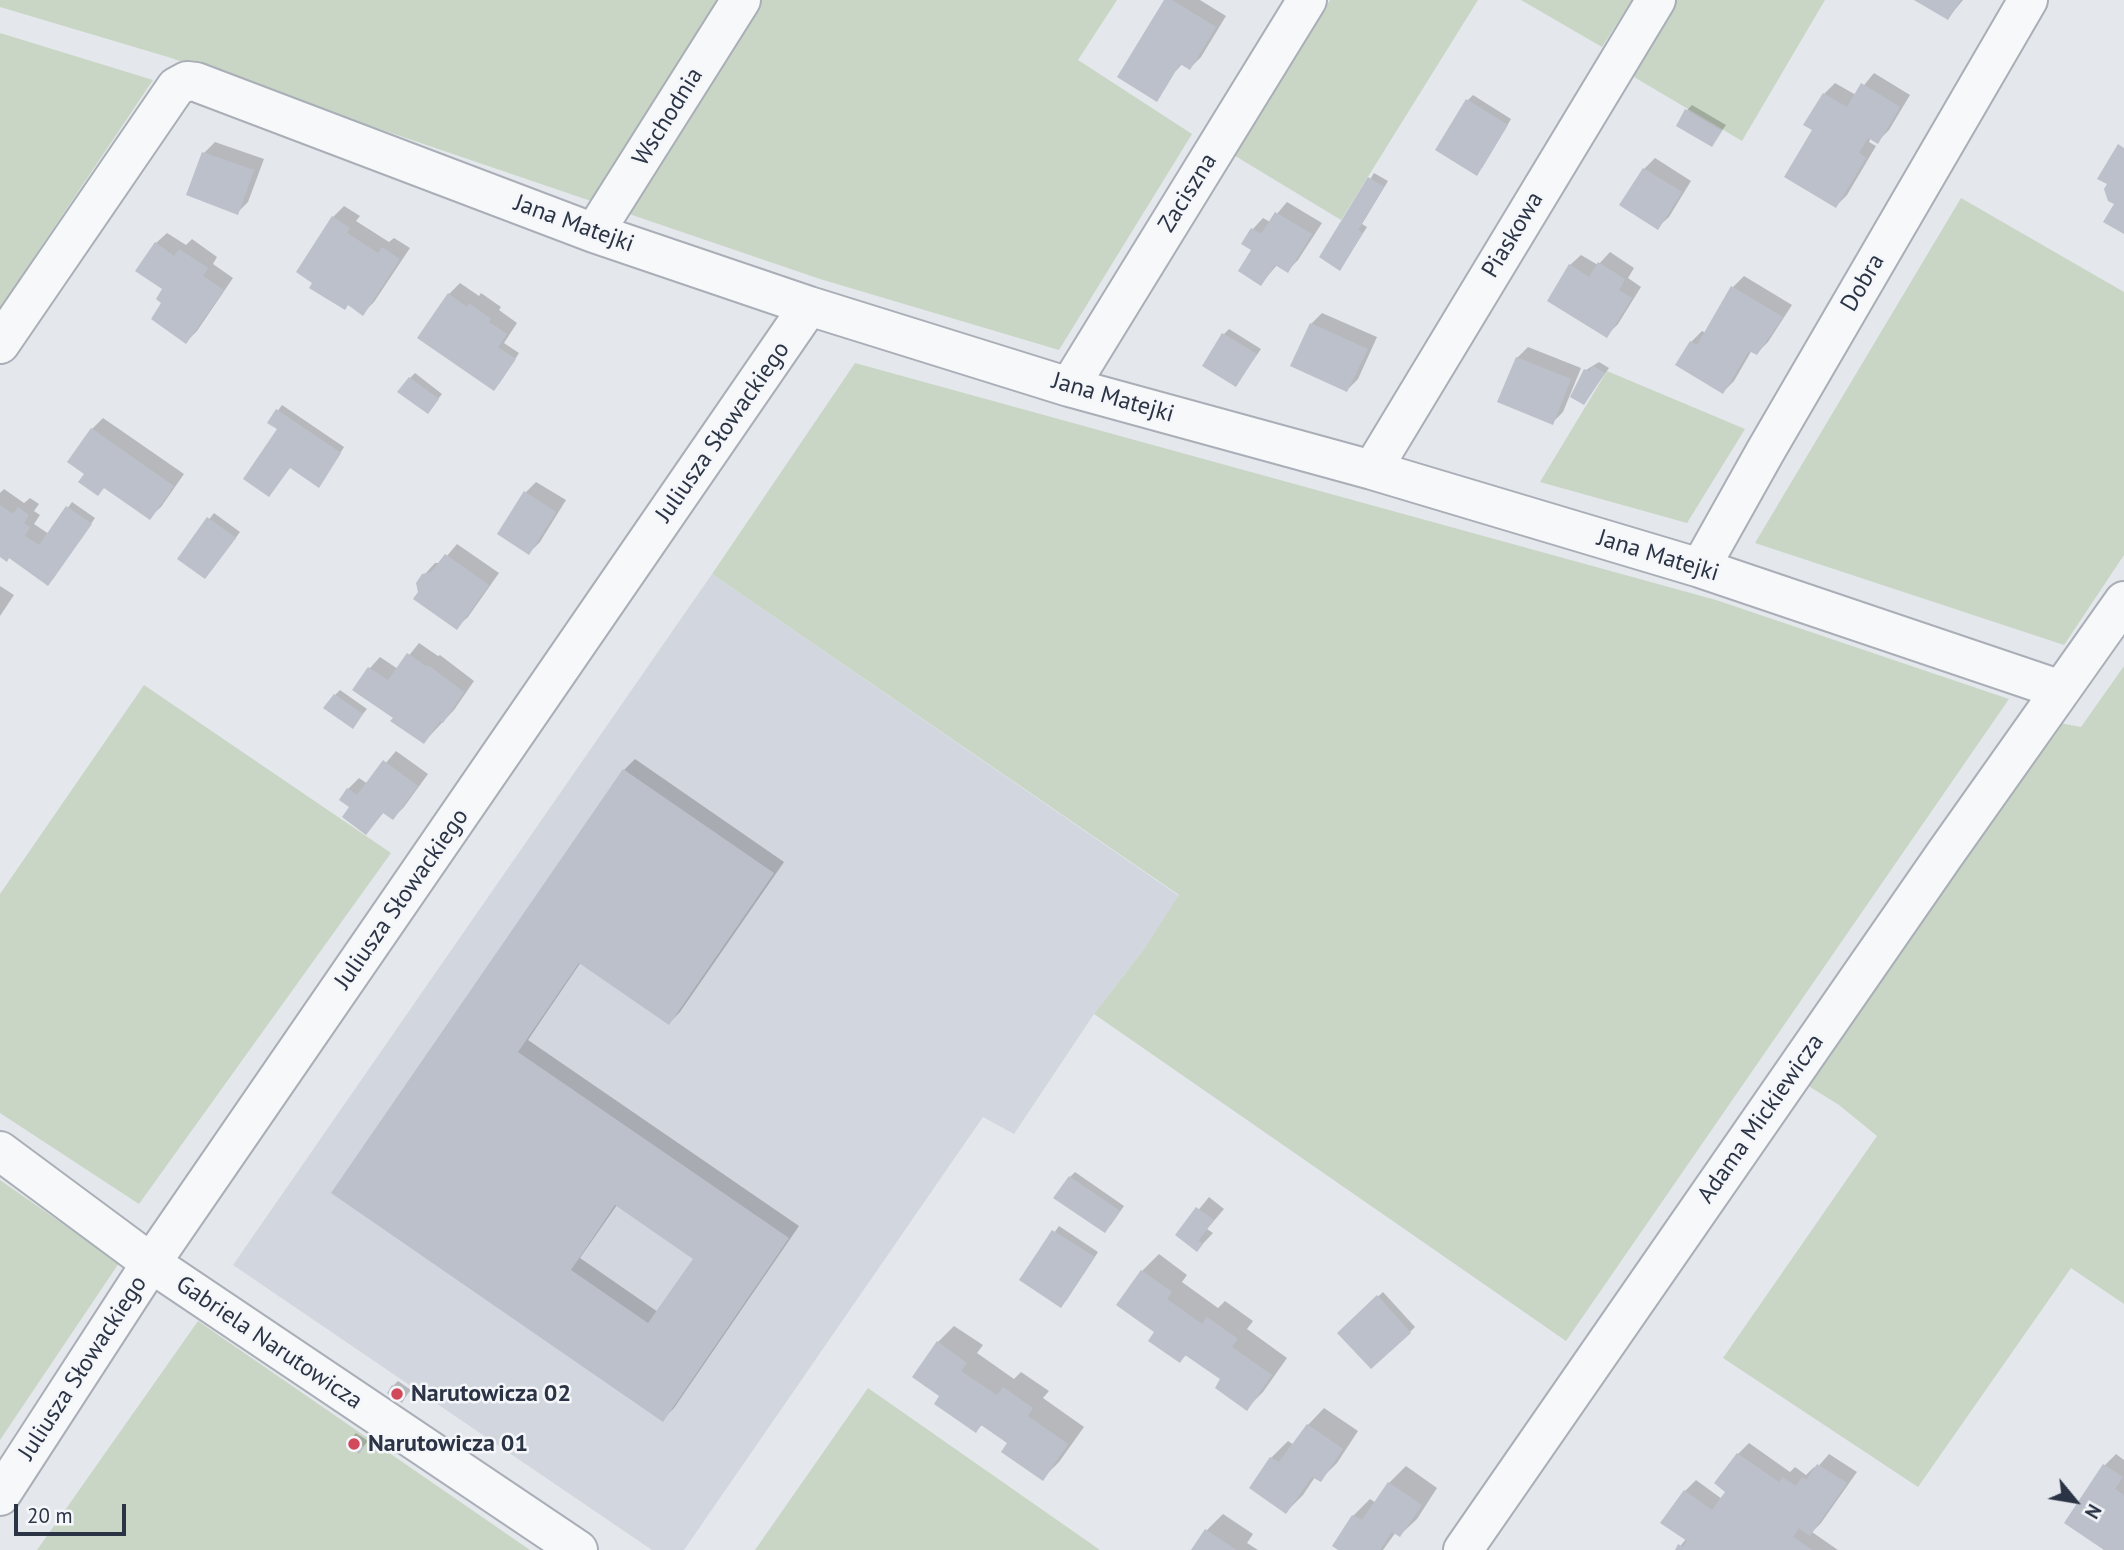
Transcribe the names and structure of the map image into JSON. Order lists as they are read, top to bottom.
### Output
{
  "streets": {
    "street": [
      "Wschodnia",
      "Zaciszna",
      "Jana Matejki",
      "Piaskowa",
      "Dobra",
      "Juliusza Słowackiego",
      "Adama Mickiewicza",
      "Gabriela Narutowicza"
    ]
  },
  "crossings": [
    ["Wschodnia", "Jana Matejki"],
    ["Zaciszna", "Jana Matejki"],
    ["Jana Matejki", "Piaskowa"],
    ["Jana Matejki", "Dobra"],
    ["Jana Matejki", "Juliusza Słowackiego"],
    ["Jana Matejki", "Adama Mickiewicza"],
    ["Juliusza Słowackiego", "Gabriela Narutowicza"]
  ],
  "places": ["Narutowicza 02", "Narutowicza 01"],
  "scale_bar": "20 m",
  "north": "bottom right"
}
